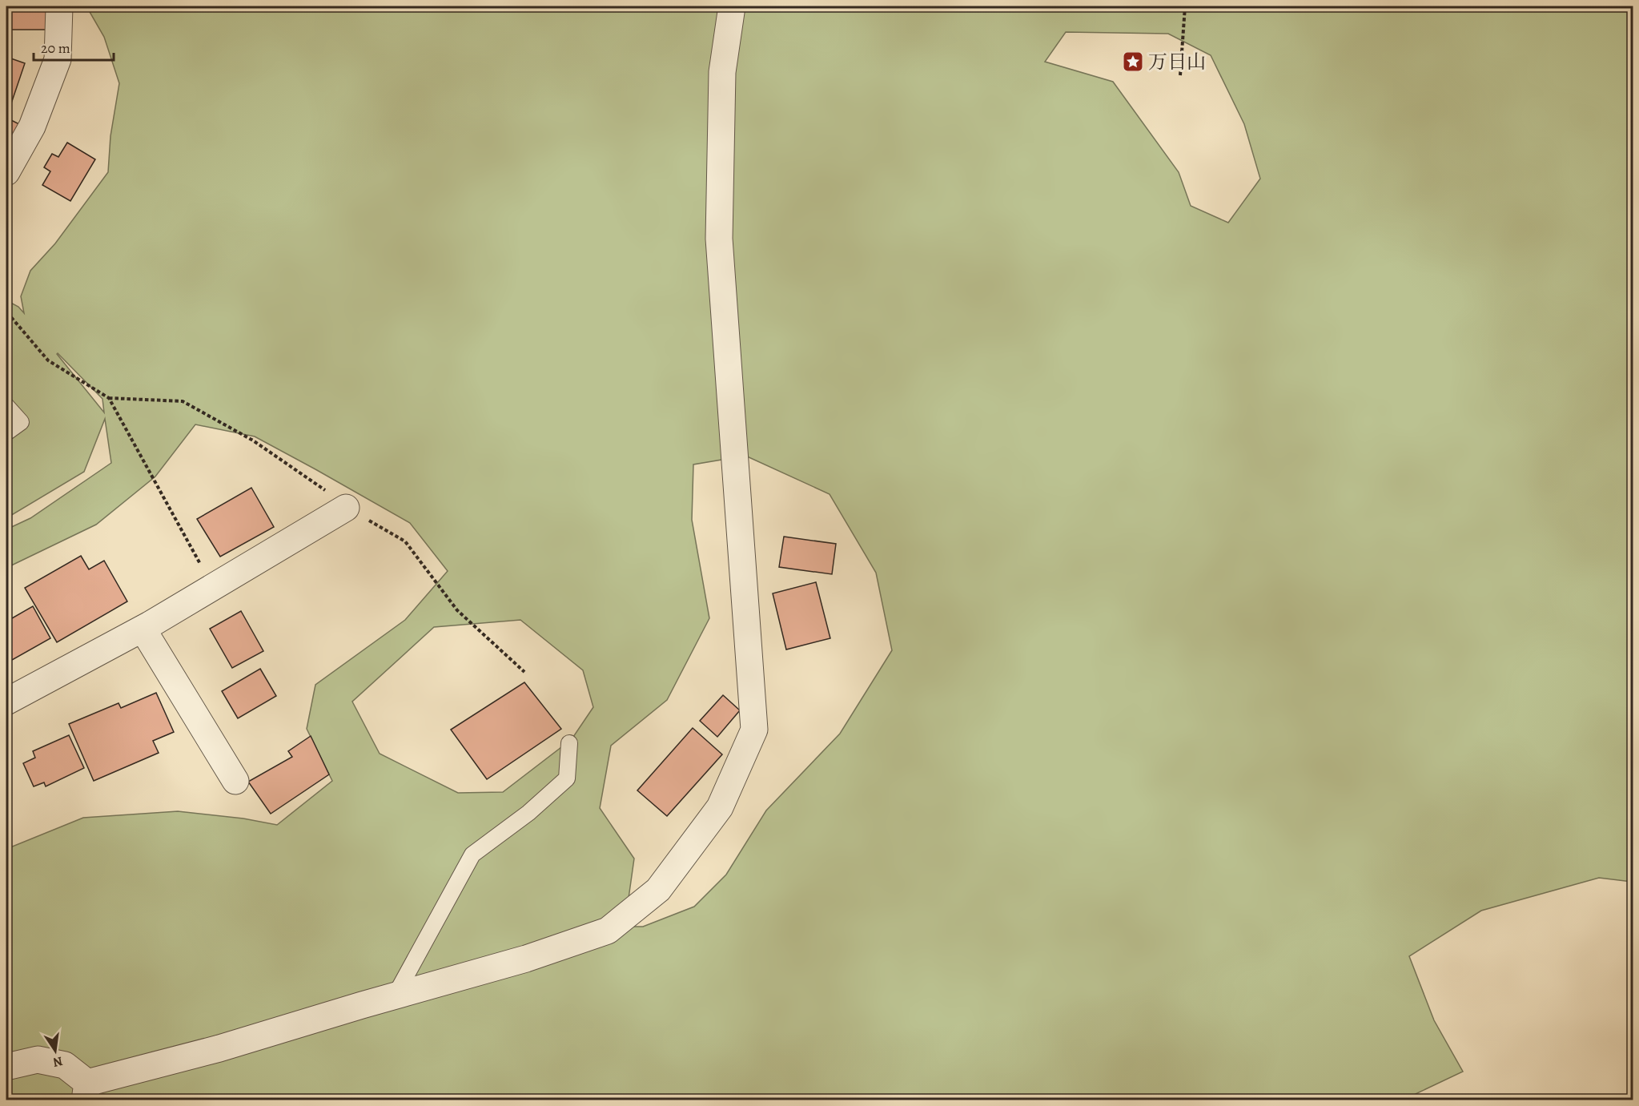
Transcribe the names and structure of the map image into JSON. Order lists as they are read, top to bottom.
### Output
{
  "places": {
    "place": ["万日山"]
  },
  "scale_bar": "20 m",
  "north": "bottom"
}
